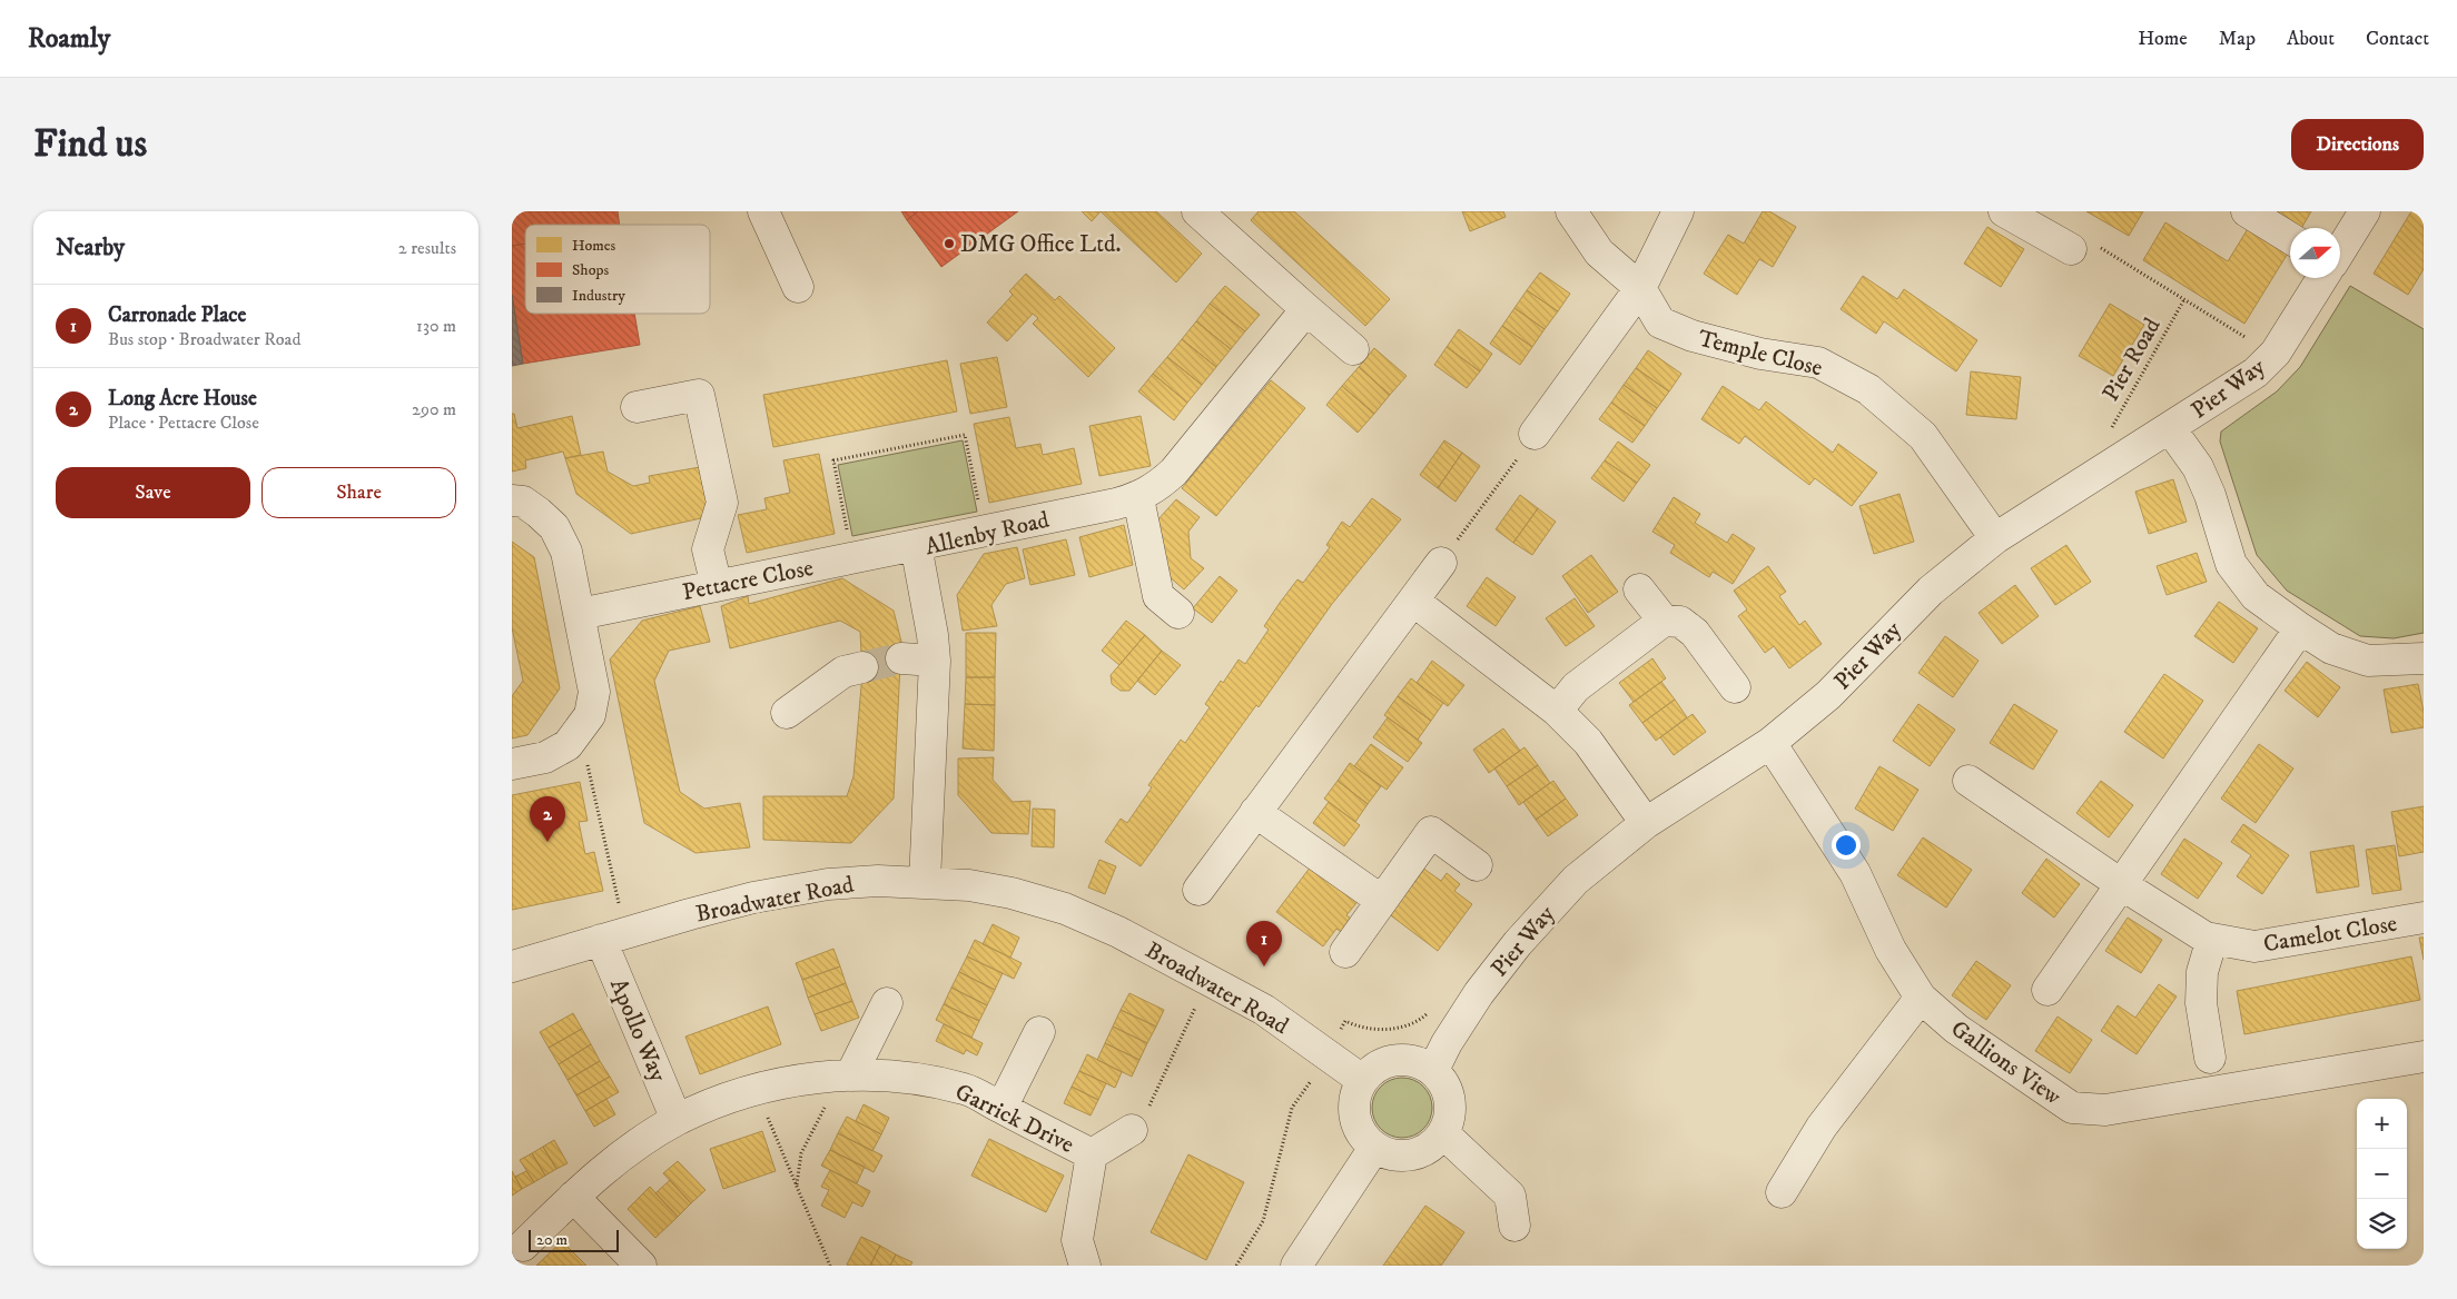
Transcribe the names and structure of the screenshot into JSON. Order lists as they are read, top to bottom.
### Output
{
  "streets": {
    "street": [
      "Temple Close",
      "Pier Way",
      "Allenby Road",
      "Pettacre Close",
      "Broadwater Road",
      "Camelot Close",
      "Apollo Way",
      "Gallions View",
      "Garrick Drive"
    ],
    "path": ["Pier Road"]
  },
  "crossings": [
    ["Temple Close", "Pier Way"],
    ["Pier Way", "Broadwater Road"],
    ["Pier Way", "Gallions View"],
    ["Allenby Road", "Pettacre Close"],
    ["Allenby Road", "Broadwater Road"],
    ["Broadwater Road", "Apollo Way"],
    ["Apollo Way", "Garrick Drive"]
  ],
  "places": ["DMG Office Ltd."],
  "legend": ["Homes", "Shops", "Industry"],
  "scale_bar": "20 m",
  "north": "right",
  "page": {
    "header": "Roamly",
    "nav": [
      "Home",
      "Map",
      "About",
      "Contact"
    ],
    "buttons": [
      "Directions",
      ["Save", "Share"]
    ],
    "title": "Find us",
    "heading": ["Nearby", "2 results"],
    "list": [
      {
        "mark": "1",
        "name": "Carronade Place",
        "note": "Bus stop · Broadwater Road",
        "value": "130 m"
      },
      {
        "mark": "2",
        "name": "Long Acre House",
        "note": "Place · Pettacre Close",
        "value": "290 m"
      }
    ],
    "pins": ["2", "1"],
    "map_buttons": ["+", "−"],
    "scale": "20 m"
  }
}
